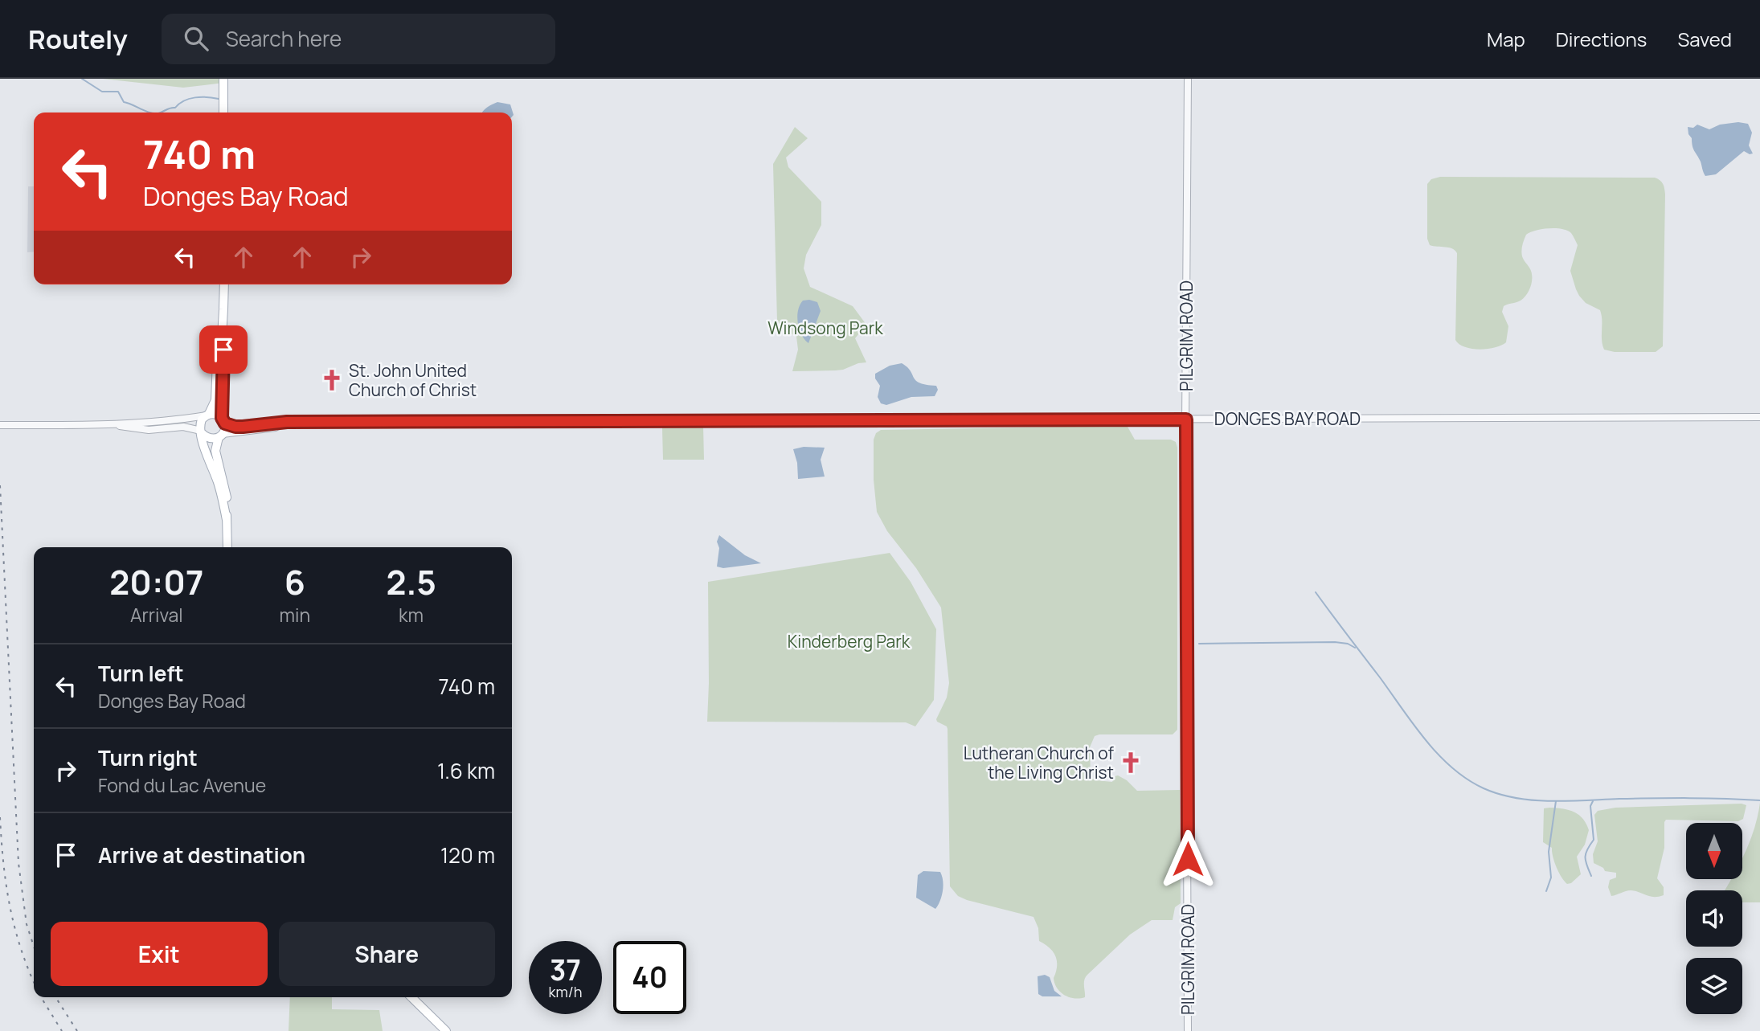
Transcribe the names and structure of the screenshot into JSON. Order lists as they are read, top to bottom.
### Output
{
  "streets": {
    "street": ["PILGRIM ROAD", "DONGES BAY ROAD"]
  },
  "crossings": [
    ["PILGRIM ROAD", "DONGES BAY ROAD"]
  ],
  "parks": ["Windsong Park", "Kinderberg Park"],
  "places": {
    "church": ["St. John United Church of Christ", "Lutheran Church of the Living Christ"]
  },
  "north": "bottom",
  "page": {
    "header": "Routely",
    "search": "Search here",
    "nav": ["Map", "Directions", "Saved"],
    "turn": ["740 m", "Donges Bay Road"],
    "eta": [
      "20:07",
      "Arrival",
      "6",
      "min",
      "2.5",
      "km"
    ],
    "list": [
      {
        "name": "Turn left",
        "note": "Donges Bay Road",
        "value": "740 m"
      },
      {
        "name": "Turn right",
        "note": "Fond du Lac Avenue",
        "value": "1.6 km"
      },
      {
        "name": "Arrive at destination",
        "value": "120 m"
      }
    ],
    "buttons": ["Exit", "Share"],
    "speed": "37 km/h",
    "limit": "40"
  }
}
